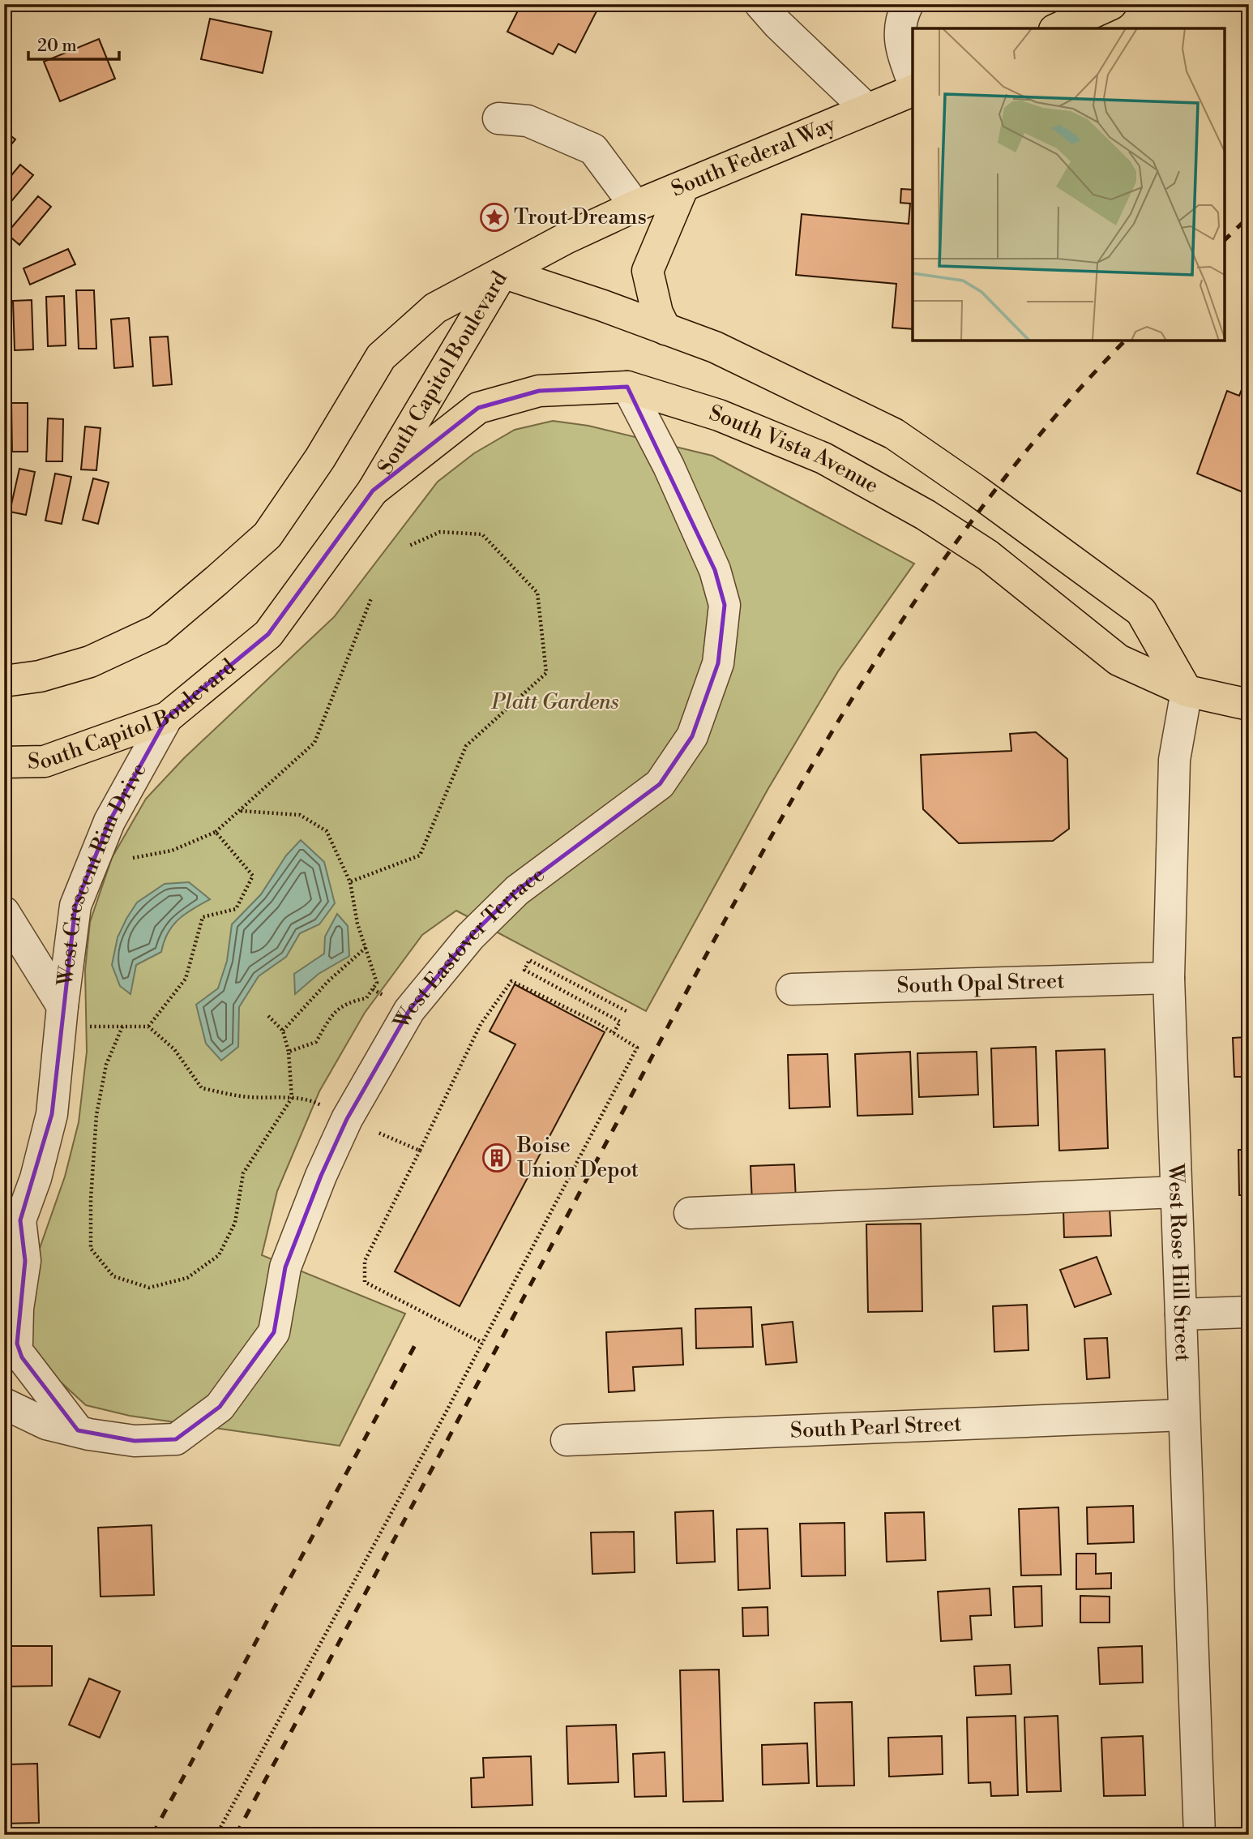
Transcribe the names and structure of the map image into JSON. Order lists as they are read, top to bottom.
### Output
{
  "streets": {
    "main road": ["South Federal Way", "South Capitol Boulevard", "South Vista Avenue"],
    "street": [
      "West Crescent Rim Drive",
      "West Eastover Terrace",
      "South Opal Street",
      "West Rose Hill Street",
      "South Pearl Street"
    ]
  },
  "crossings": [
    ["South Federal Way", "South Capitol Boulevard"],
    ["South Capitol Boulevard", "South Vista Avenue"],
    ["South Capitol Boulevard", "West Crescent Rim Drive"],
    ["South Vista Avenue", "West Eastover Terrace"],
    ["South Vista Avenue", "West Rose Hill Street"],
    ["South Opal Street", "West Rose Hill Street"],
    ["West Rose Hill Street", "South Pearl Street"]
  ],
  "parks": ["Platt Gardens"],
  "places": {
    "place": ["Trout Dreams"],
    "building": ["Boise Union Depot"]
  },
  "scale_bar": "20 m"
}
